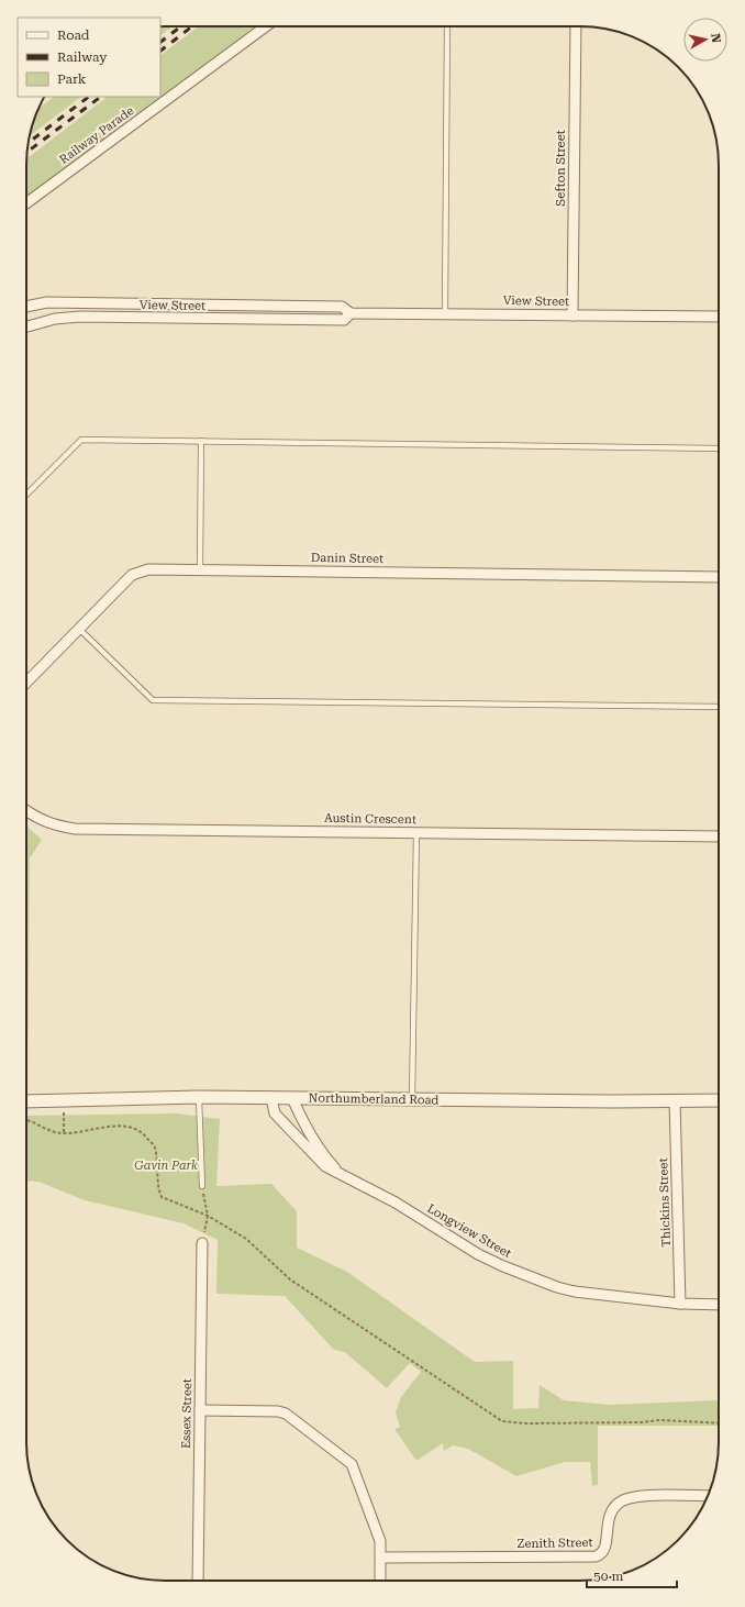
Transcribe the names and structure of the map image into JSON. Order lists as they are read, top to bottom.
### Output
{
  "streets": {
    "street": [
      "Railway Parade",
      "Sefton Street",
      "View Street",
      "Danin Street",
      "Austin Crescent",
      "Northumberland Road",
      "Thickins Street",
      "Longview Street",
      "Essex Street",
      "Zenith Street"
    ]
  },
  "crossings": [
    ["Sefton Street", "View Street"],
    ["Northumberland Road", "Thickins Street"],
    ["Northumberland Road", "Longview Street"],
    ["Thickins Street", "Longview Street"]
  ],
  "parks": ["Gavin Park"],
  "legend": ["Road", "Railway", "Park"],
  "scale_bar": "50 m",
  "north": "right"
}
